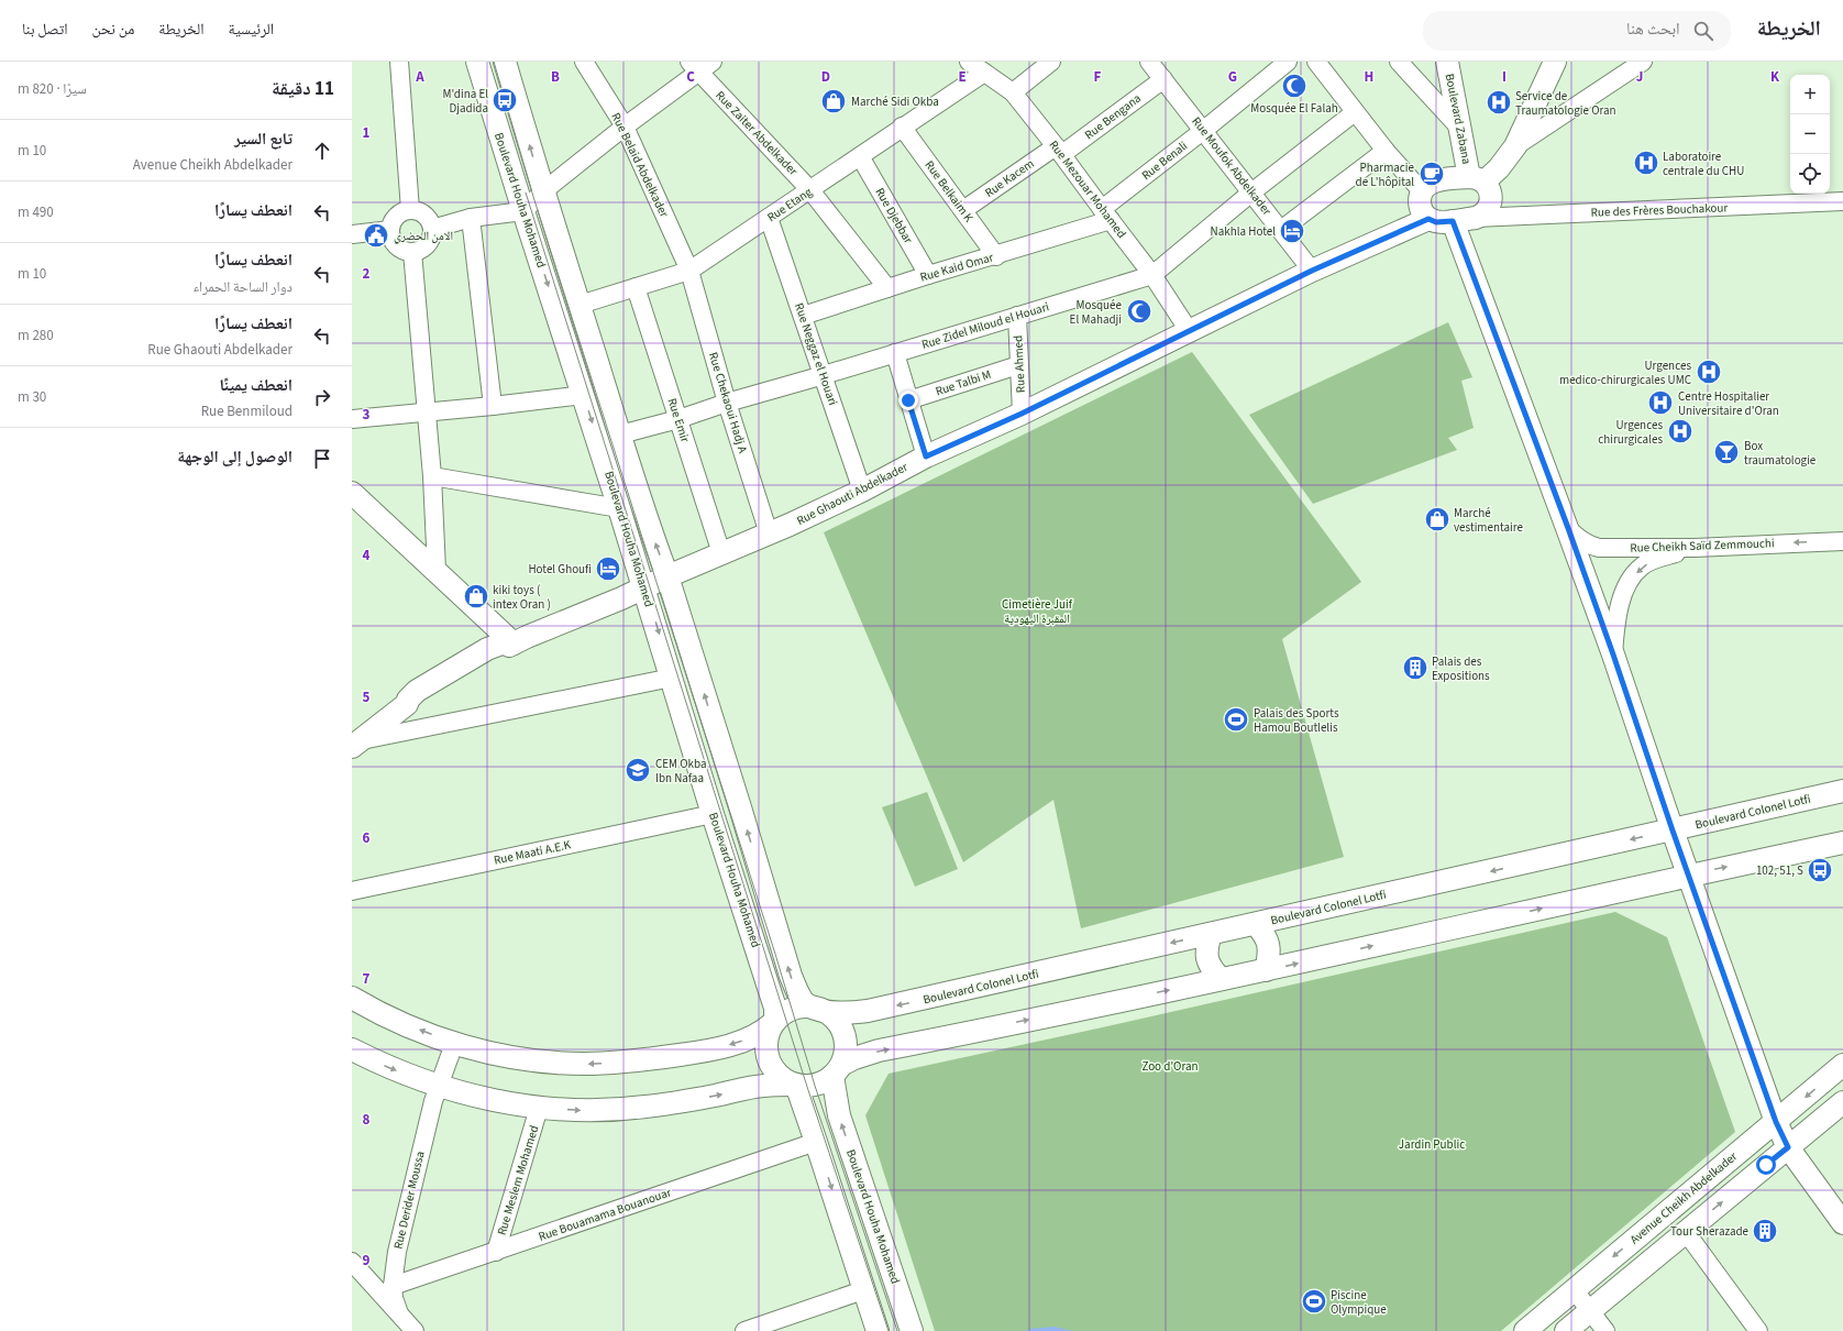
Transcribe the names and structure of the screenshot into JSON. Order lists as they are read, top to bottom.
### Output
{
  "streets": {
    "main road": [
      "Boulevard Zabana",
      "Boulevard Houha Mohamed",
      "Rue Ghaouti Abdelkader",
      "Boulevard Colonel Lotfi",
      "Avenue Cheikh Abdelkader"
    ],
    "street": [
      "Rue Bengana",
      "Rue Zaiter Abdelkader",
      "Rue Benali",
      "Rue Belaid Abdelkader",
      "Rue Moufok Abdelkader",
      "Rue Kacem",
      "Rue Mezouar Mohamed",
      "Rue Belkaim K",
      "Rue Etang",
      "Rue des Frères Bouchakour",
      "Rue Djebbar",
      "Rue Kaid Omar",
      "Rue Zidel Miloud el Houari",
      "Rue Neggaz el Houari",
      "Rue Ahmed",
      "Rue Talbi M",
      "Rue Chekaoui Hadj A",
      "Rue Emir",
      "Rue Cheikh Saïd Zemmouchi",
      "Rue Maati A.E.K",
      "Rue Meslem Mohamed",
      "Rue Derider Moussa",
      "Rue Bouamama Bouanouar"
    ]
  },
  "crossings": [
    ["Rue Bengana", "Rue Moufok Abdelkader"],
    ["Rue Bengana", "Rue Kacem"],
    ["Rue Bengana", "Rue Mezouar Mohamed"],
    ["Boulevard Zabana", "Rue des Frères Bouchakour"],
    ["Boulevard Zabana", "Rue Ghaouti Abdelkader"],
    ["Rue Zaiter Abdelkader", "Rue Etang"],
    ["Rue Zaiter Abdelkader", "Rue Kaid Omar"],
    ["Rue Benali", "Rue Moufok Abdelkader"],
    ["Rue Benali", "Rue Mezouar Mohamed"],
    ["Rue Benali", "Rue Kaid Omar"],
    ["Rue Belaid Abdelkader", "Rue Etang"],
    ["Rue Belaid Abdelkader", "Rue Chekaoui Hadj A"],
    ["Rue Moufok Abdelkader", "Rue Zidel Miloud el Houari"],
    ["Rue Moufok Abdelkader", "Rue Ghaouti Abdelkader"],
    ["Rue Kacem", "Rue Mezouar Mohamed"],
    ["Rue Kacem", "Rue Belkaim K"],
    ["Rue Mezouar Mohamed", "Rue Etang"],
    ["Rue Mezouar Mohamed", "Rue Kaid Omar"],
    ["Rue Mezouar Mohamed", "Rue Zidel Miloud el Houari"],
    ["Rue Mezouar Mohamed", "Rue Ghaouti Abdelkader"],
    ["Rue Belkaim K", "Rue Etang"],
    ["Rue Belkaim K", "Rue Kaid Omar"],
    ["Boulevard Houha Mohamed", "Rue Etang"],
    ["Boulevard Houha Mohamed", "Rue Zidel Miloud el Houari"],
    ["Boulevard Houha Mohamed", "Rue Ghaouti Abdelkader"],
    ["Boulevard Houha Mohamed", "Boulevard Colonel Lotfi"],
    ["Boulevard Houha Mohamed", "Rue Maati A.E.K"],
    ["Rue Etang", "Rue Djebbar"],
    ["Rue Etang", "Rue Neggaz el Houari"],
    ["Rue Etang", "Rue Chekaoui Hadj A"],
    ["Rue Etang", "Rue Emir"],
    ["Rue des Frères Bouchakour", "Rue Ghaouti Abdelkader"],
    ["Rue Djebbar", "Rue Kaid Omar"],
    ["Rue Kaid Omar", "Rue Neggaz el Houari"],
    ["Rue Zidel Miloud el Houari", "Rue Neggaz el Houari"],
    ["Rue Zidel Miloud el Houari", "Rue Ahmed"],
    ["Rue Zidel Miloud el Houari", "Rue Chekaoui Hadj A"],
    ["Rue Zidel Miloud el Houari", "Rue Emir"],
    ["Rue Neggaz el Houari", "Rue Ghaouti Abdelkader"],
    ["Rue Ahmed", "Rue Talbi M"],
    ["Rue Ahmed", "Rue Ghaouti Abdelkader"],
    ["Rue Chekaoui Hadj A", "Rue Ghaouti Abdelkader"],
    ["Rue Emir", "Rue Ghaouti Abdelkader"],
    ["Rue Meslem Mohamed", "Rue Bouamama Bouanouar"],
    ["Rue Derider Moussa", "Rue Bouamama Bouanouar"]
  ],
  "one_way": ["Rue Cheikh Saïd Zemmouchi"],
  "parks": ["Cimetière Juif المقبرة اليهودية", "Zoo d'Oran", "Jardin Public"],
  "places": {
    "mosque": ["Mosquée El Falah", "Mosquée El Mahadji"],
    "bus stop": ["M'dina El Djadida", "102, 51, S"],
    "shop": ["Marché Sidi Okba", "Marché vestimentaire", "kiki toys ( intex Oran )"],
    "hospital": [
      "Service de Traumatologie Oran",
      "Laboratoire centrale du CHU",
      "Urgences medico-chirurgicales UMC",
      "Centre Hospitalier Universitaire d'Oran",
      "Urgences chirurgicales"
    ],
    "cafe": ["Pharmacie de L'hôpital"],
    "hotel": ["Nakhla Hotel", "Hotel Ghoufi"],
    "public building": ["الامن الحضري"],
    "bar": ["Box traumatologie"],
    "building": ["Palais des Expositions", "Tour Sherazade"],
    "sports": ["Palais des Sports Hamou Boutlelis", "Piscine Olympique"],
    "school or university": ["CEM Okba Ibn Nafaa"]
  },
  "page": {
    "header": "الخريطة",
    "search": "ابحث هنا",
    "nav": [
      "الرئيسية",
      "الخريطة",
      "من نحن",
      "اتصل بنا"
    ],
    "heading": ["11 دقيقة", "سيرًا · 820 m"],
    "map_buttons": ["+", "−"],
    "list": [
      ["تابع السير", "Avenue Cheikh Abdelkader", "10 m"],
      ["انعطف يسارًا", "490 m"],
      ["انعطف يسارًا", "دوار الساحة الحمراء", "10 m"],
      ["انعطف يسارًا", "Rue Ghaouti Abdelkader", "280 m"],
      ["انعطف يمينًا", "Rue Benmiloud", "30 m"],
      "الوصول إلى الوجهة"
    ]
  },
  "grid": {
    "columns": [
      "A",
      "B",
      "C",
      "D",
      "E",
      "F",
      "G",
      "H",
      "I",
      "J",
      "K"
    ],
    "rows": [
      "1",
      "2",
      "3",
      "4",
      "5",
      "6",
      "7",
      "8",
      "9"
    ]
  }
}
